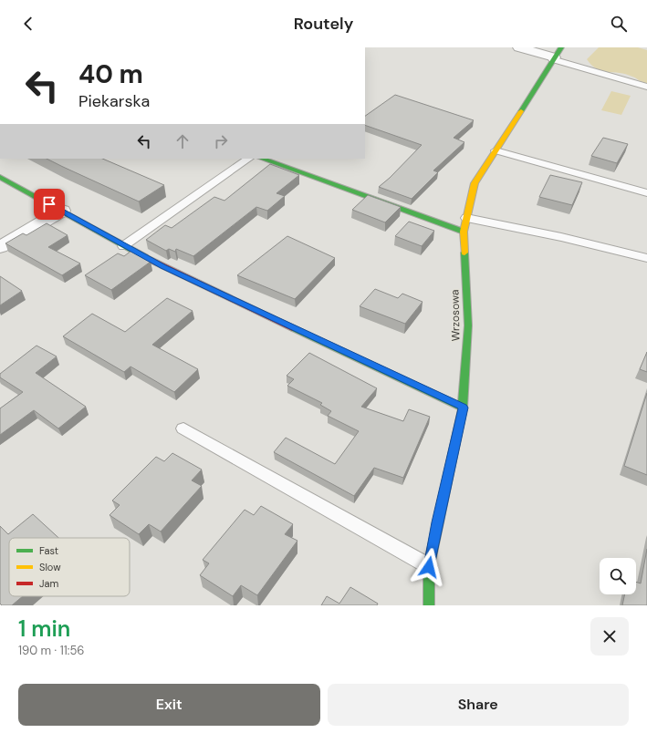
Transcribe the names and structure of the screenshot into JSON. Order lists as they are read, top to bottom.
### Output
{
  "streets": {
    "street": ["Wrzosowa"]
  },
  "legend": ["Fast", "Slow", "Jam"],
  "page": {
    "header": "Routely",
    "turn": ["40 m", "Piekarska"],
    "heading": ["1 min", "190 m · 11:56"],
    "buttons": ["Exit", "Share"]
  }
}
